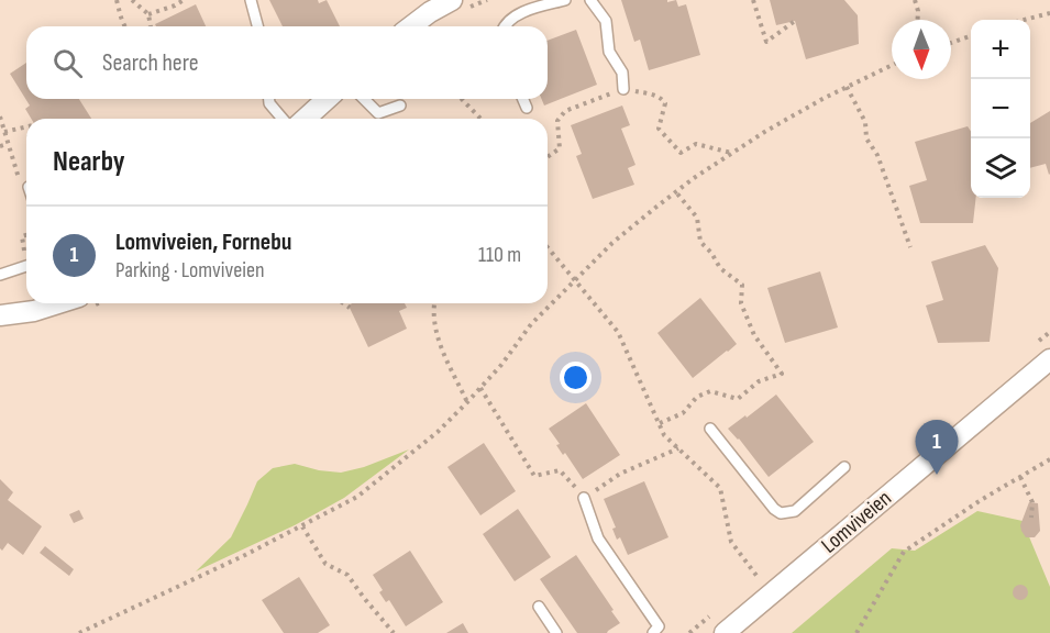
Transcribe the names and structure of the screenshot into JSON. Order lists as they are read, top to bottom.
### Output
{
  "streets": {
    "street": ["Lomviveien"]
  },
  "north": "bottom",
  "page": {
    "map_buttons": ["+", "−"],
    "search": "Search here",
    "heading": "Nearby",
    "list": [
      {
        "mark": "1",
        "name": "Lomviveien, Fornebu",
        "note": "Parking · Lomviveien",
        "value": "110 m"
      }
    ],
    "pins": "1"
  }
}
